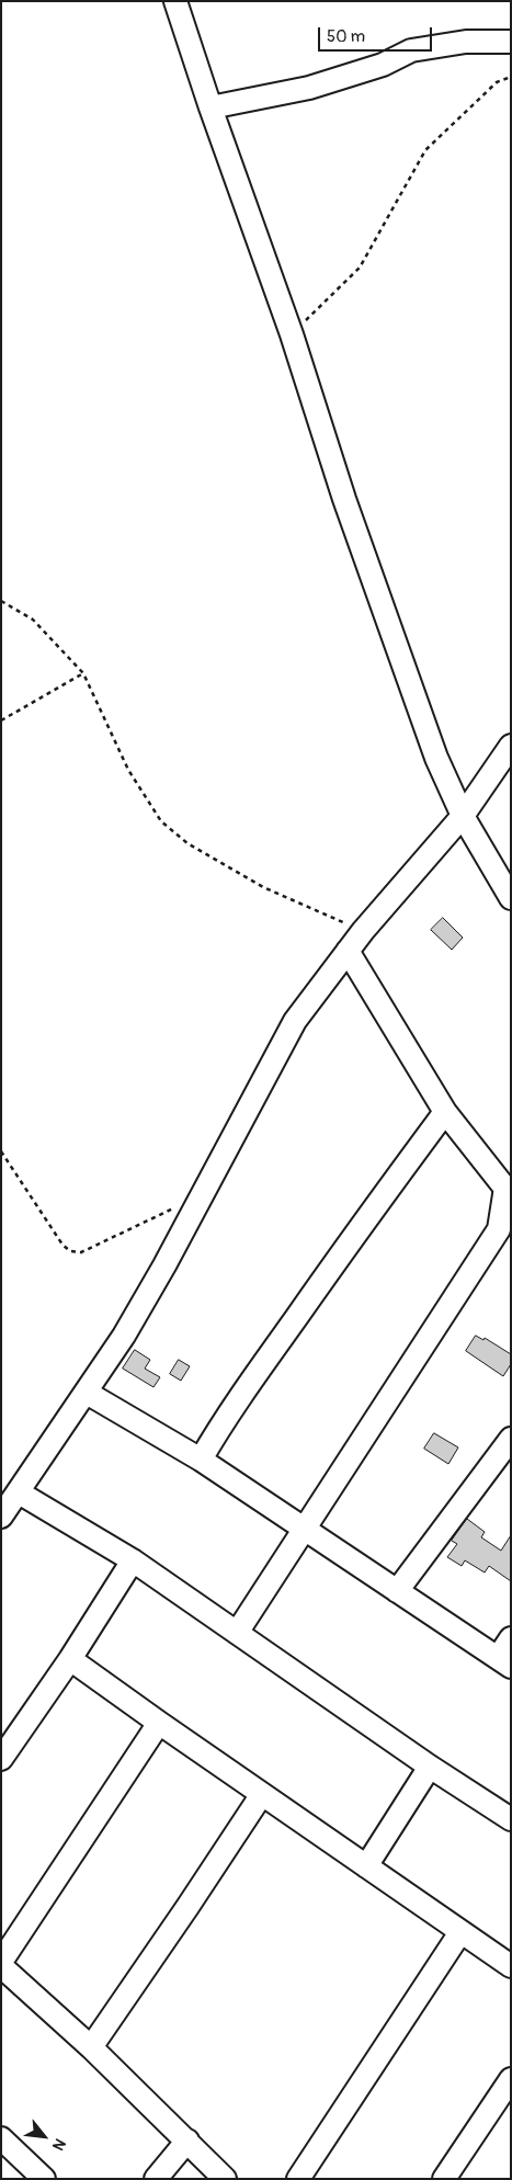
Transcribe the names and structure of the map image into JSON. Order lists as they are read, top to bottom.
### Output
{
  "scale_bar": "50 m",
  "north": "bottom right"
}
